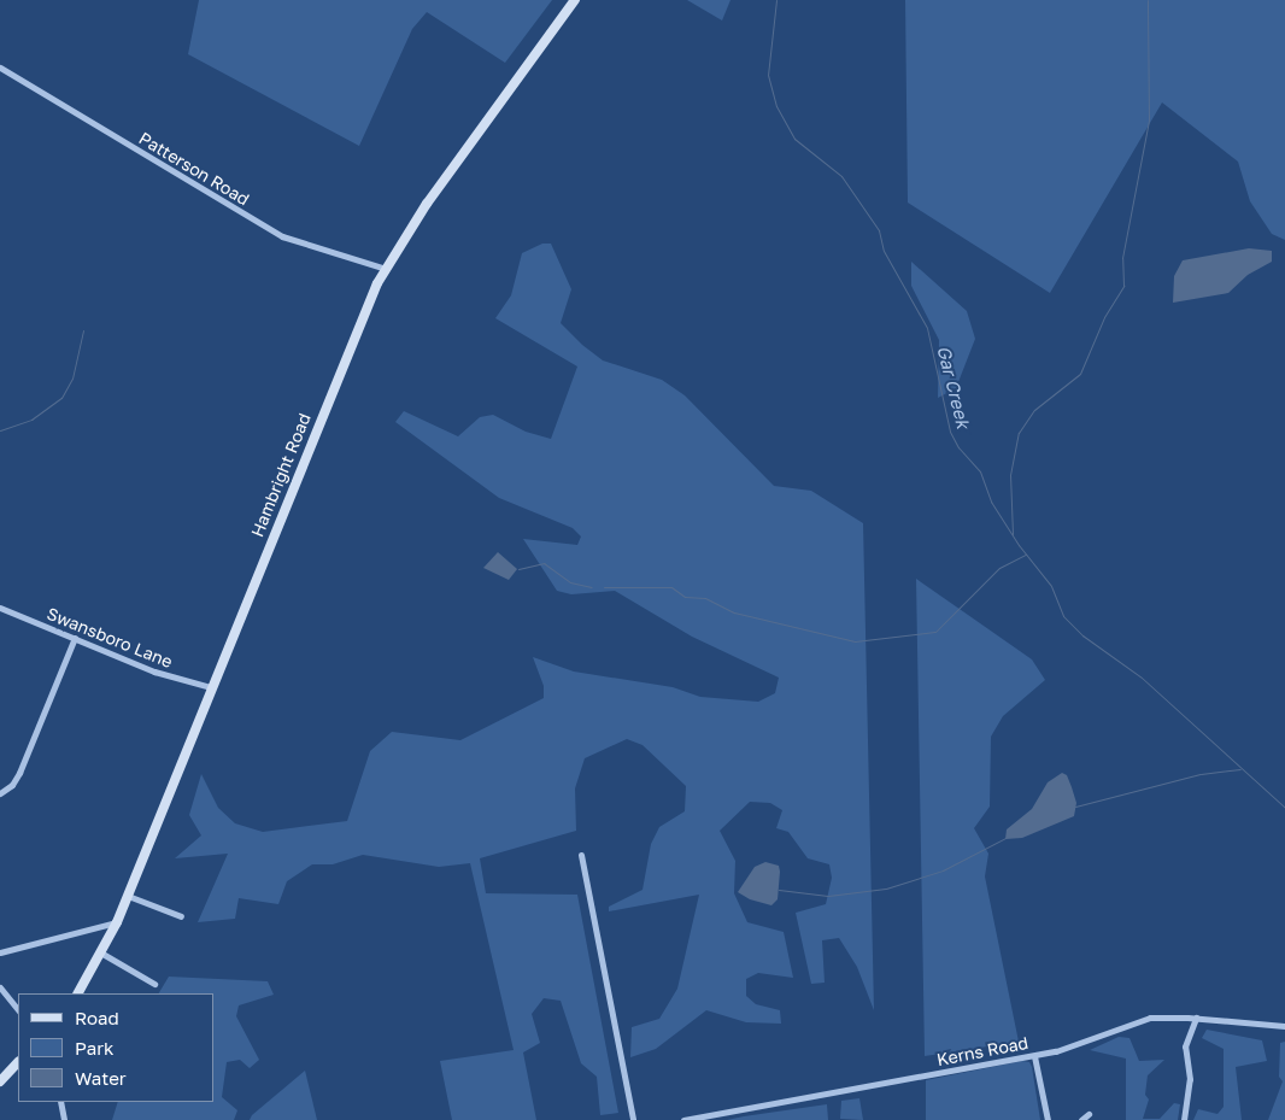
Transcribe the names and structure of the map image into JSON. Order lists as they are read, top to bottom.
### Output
{
  "streets": {
    "main road": ["Hambright Road"],
    "street": ["Patterson Road", "Swansboro Lane", "Kerns Road"]
  },
  "crossings": [
    ["Patterson Road", "Hambright Road"],
    ["Hambright Road", "Swansboro Lane"]
  ],
  "water": ["Gar Creek"],
  "legend": ["Road", "Park", "Water"]
}
